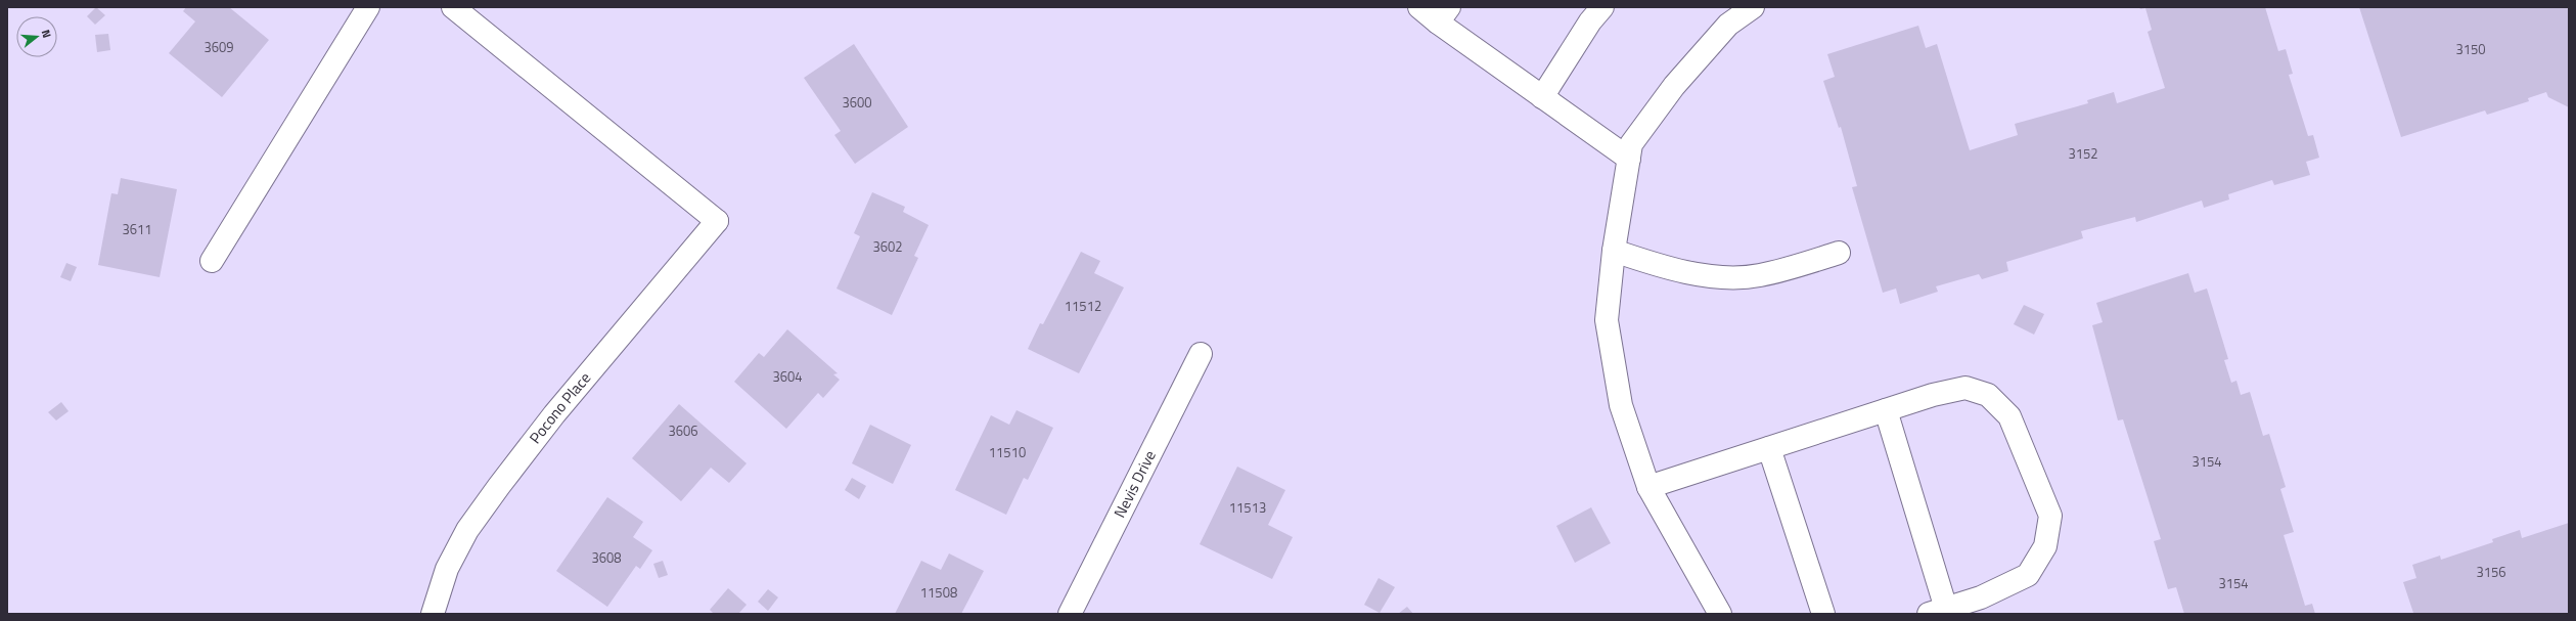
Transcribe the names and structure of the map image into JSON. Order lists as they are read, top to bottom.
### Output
{
  "streets": {
    "street": ["Pocono Place", "Nevis Drive"]
  },
  "house_numbers": [
    "3609",
    "3150",
    "3600",
    "3152",
    "3611",
    "3602",
    "11512",
    "3604",
    "3606",
    "11510",
    "3154",
    "11513",
    "3608",
    "3156",
    "3154",
    "11508"
  ],
  "north": "right"
}
